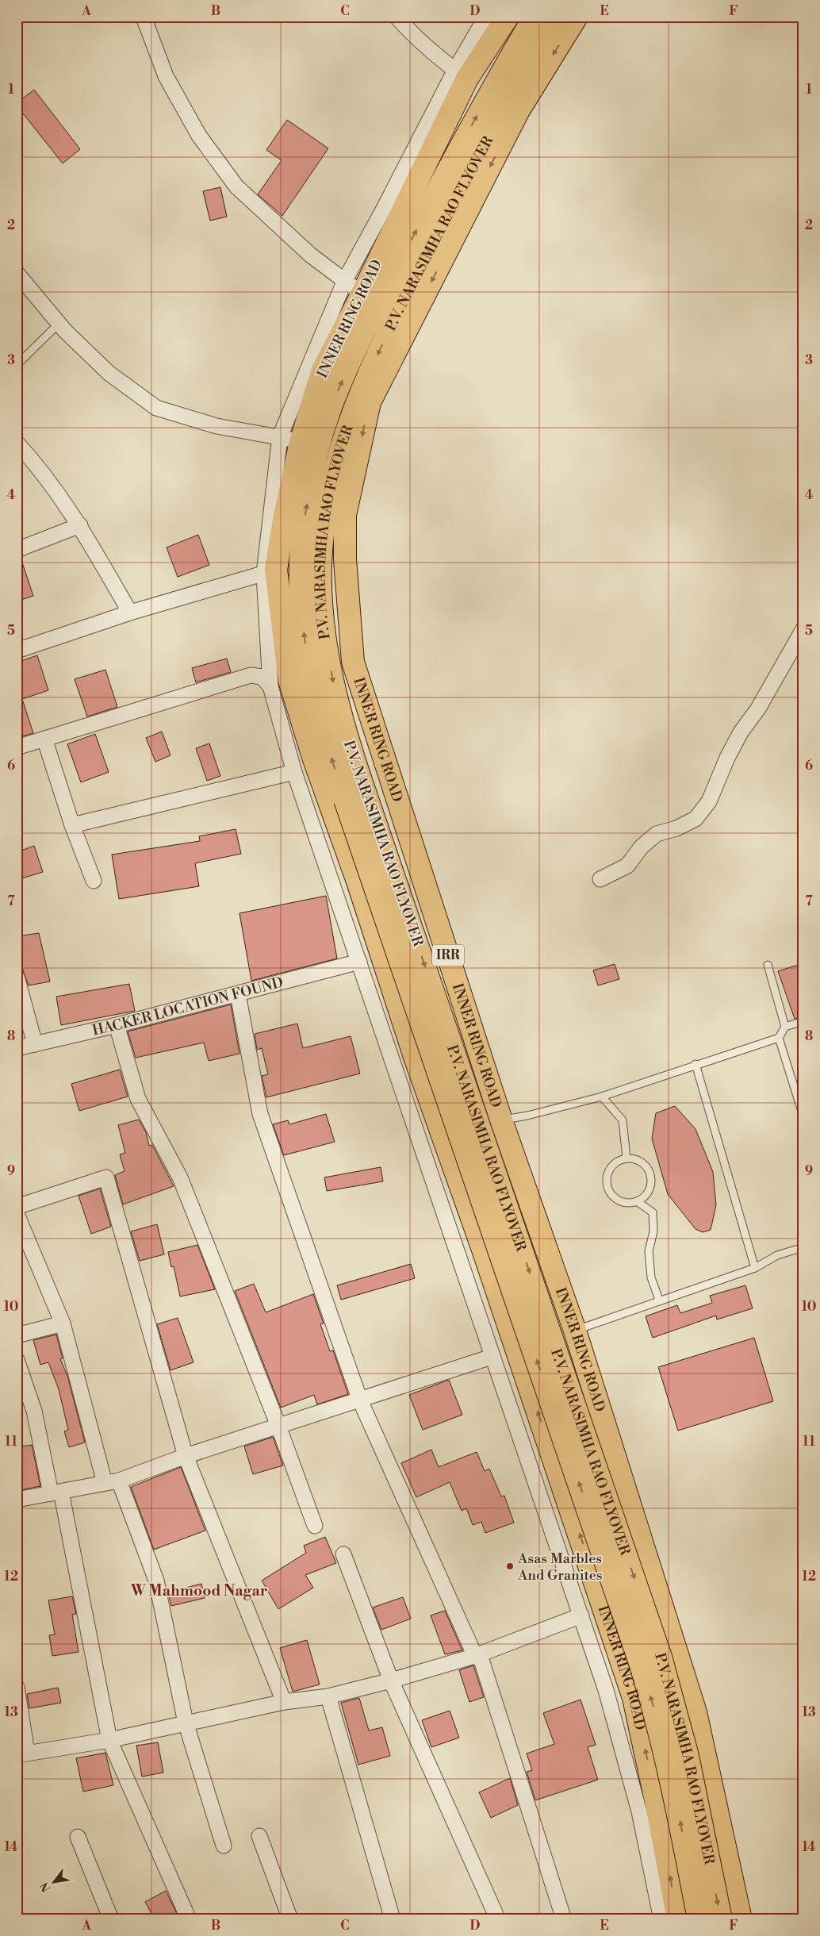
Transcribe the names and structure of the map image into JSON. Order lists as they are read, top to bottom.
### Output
{
  "streets": {
    "main road": ["P.V. NARASIMHA RAO FLYOVER", "INNER RING ROAD", "IRR"],
    "street": ["HACKER LOCATION FOUND"]
  },
  "districts": ["W Mahmood Nagar"],
  "places": ["Asas Marbles And Granites"],
  "north": "bottom left",
  "grid": {
    "columns": [
      "A",
      "B",
      "C",
      "D",
      "E",
      "F"
    ],
    "rows": [
      "1",
      "2",
      "3",
      "4",
      "5",
      "6",
      "7",
      "8",
      "9",
      "10",
      "11",
      "12",
      "13",
      "14"
    ]
  }
}
